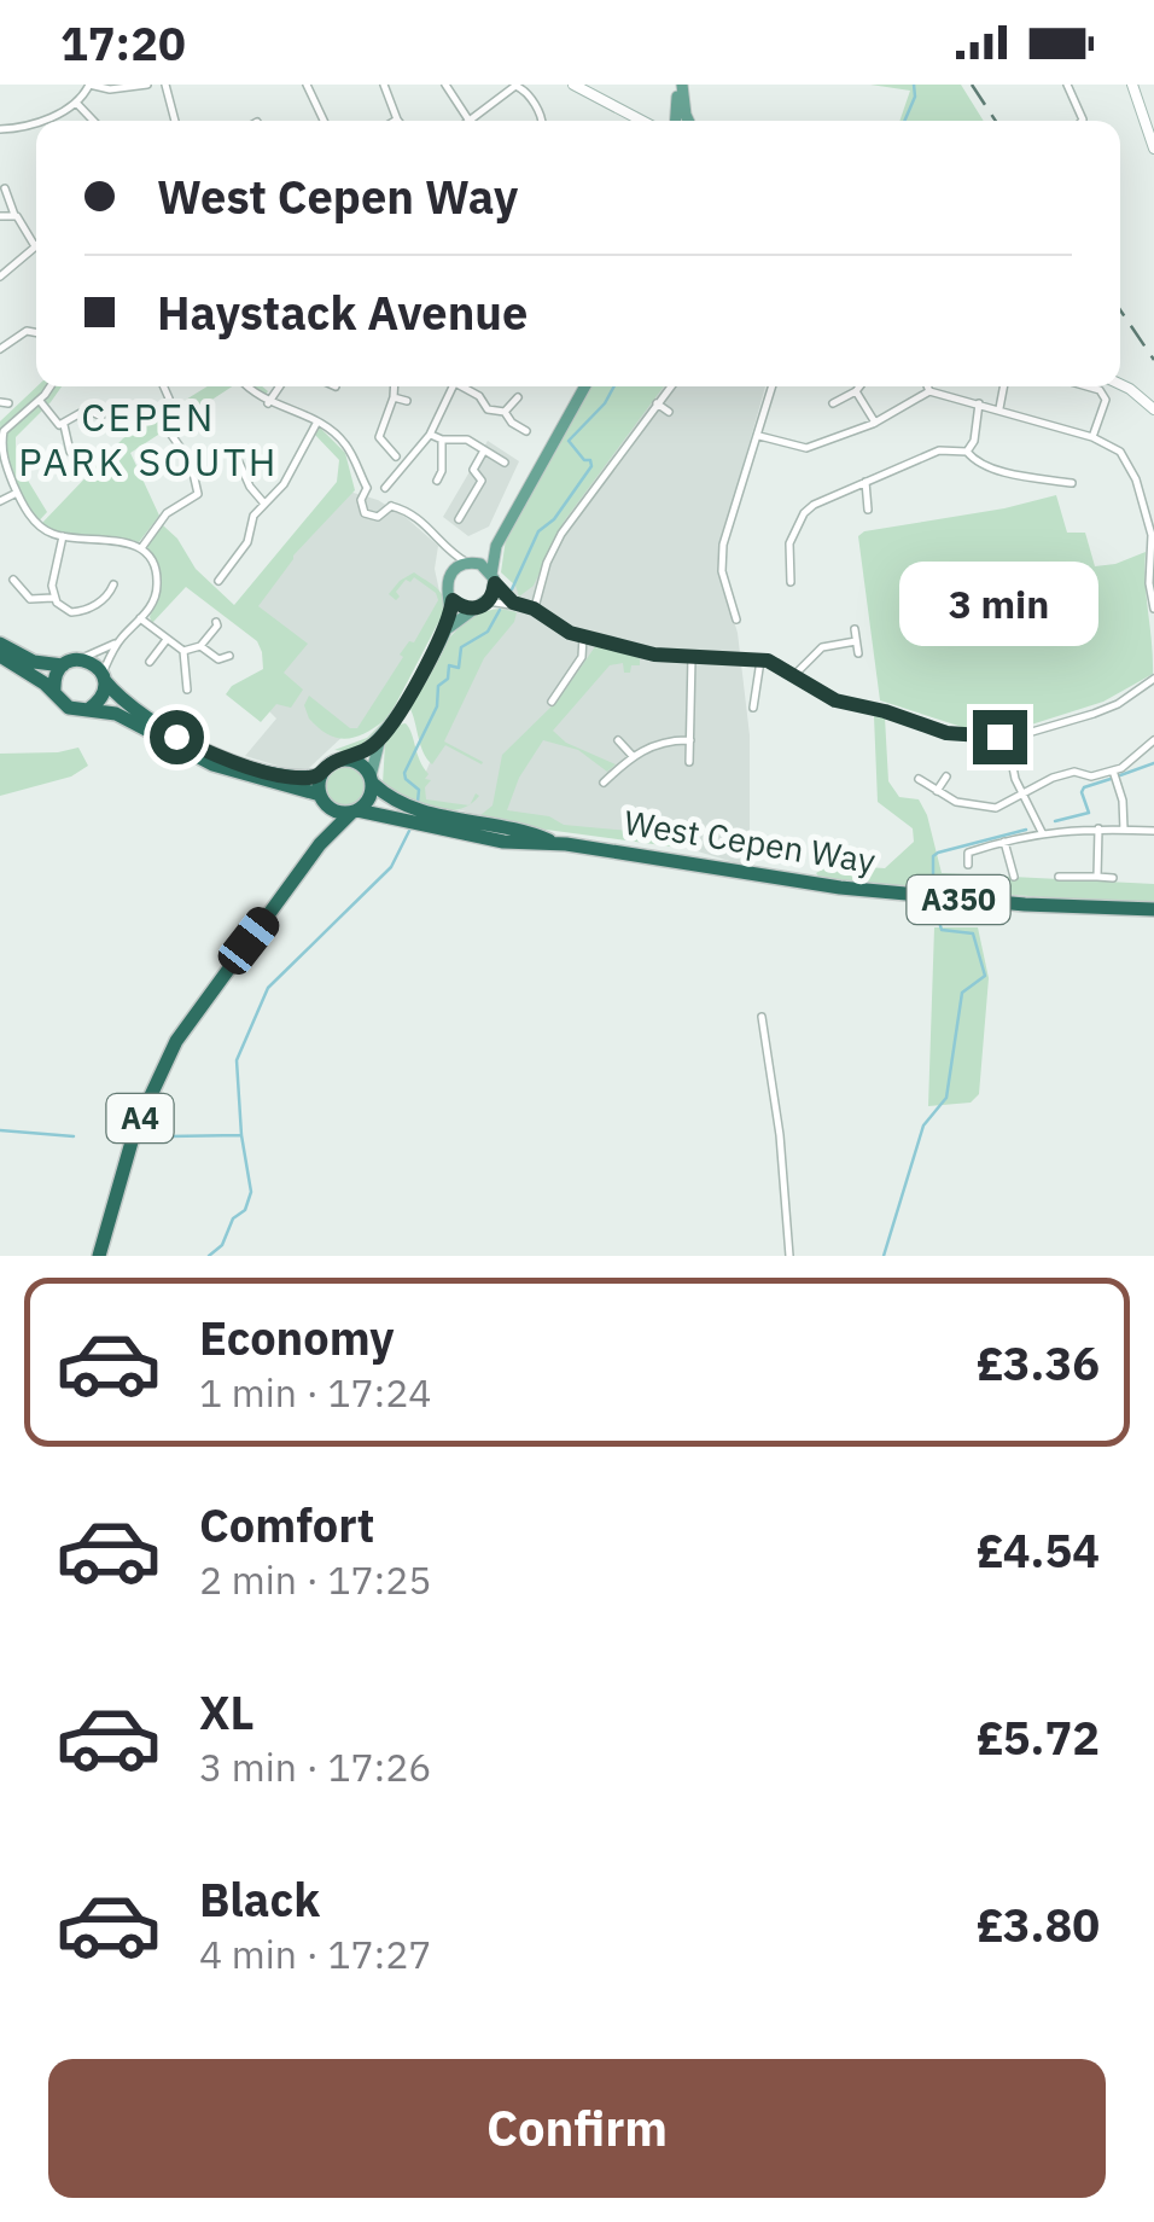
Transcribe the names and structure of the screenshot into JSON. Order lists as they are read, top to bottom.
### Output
{
  "streets": {
    "highway": ["West Cepen Way", "A350", "A4"]
  },
  "crossings": [
    ["West Cepen Way", "A4"]
  ],
  "districts": ["CEPEN PARK SOUTH"],
  "page": {
    "status": "17:20",
    "banner": ["West Cepen Way", "Haystack Avenue"],
    "bubble": "3 min",
    "list": [
      {
        "name": "Economy",
        "note": "1 min · 17:24",
        "value": "£3.36"
      },
      {
        "name": "Comfort",
        "note": "2 min · 17:25",
        "value": "£4.54"
      },
      {
        "name": "XL",
        "note": "3 min · 17:26",
        "value": "£5.72"
      },
      {
        "name": "Black",
        "note": "4 min · 17:27",
        "value": "£3.80"
      }
    ],
    "buttons": "Confirm"
  }
}
